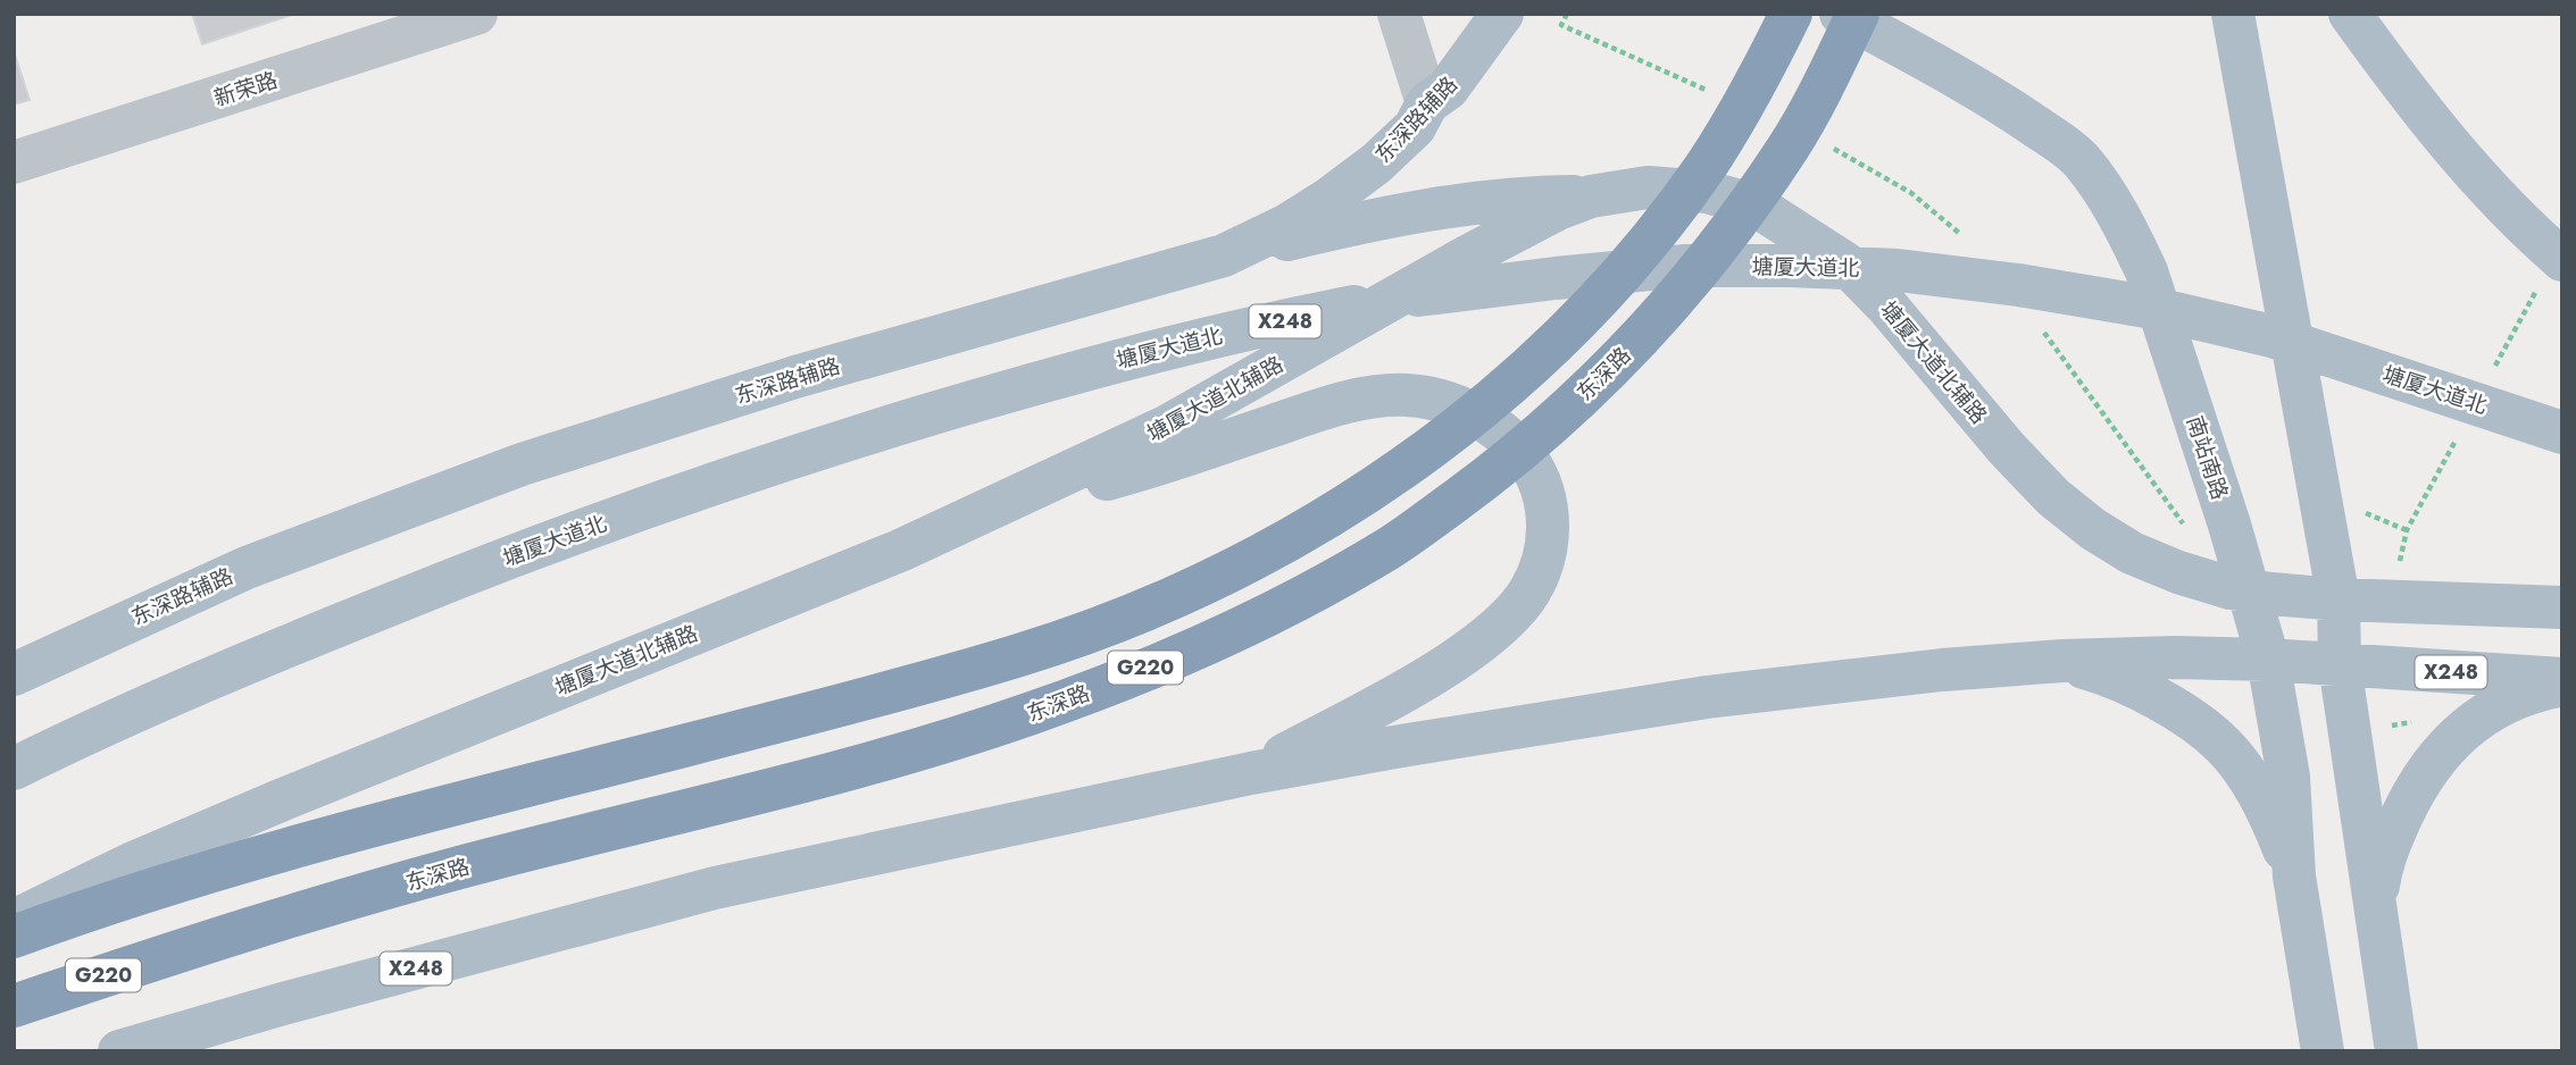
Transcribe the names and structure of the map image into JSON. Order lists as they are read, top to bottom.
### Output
{
  "streets": {
    "highway": ["东深路", "G220"],
    "main road": [
      "东深路辅路",
      "塘厦大道北",
      "X248",
      "塘厦大道北辅路",
      "南站南路"
    ],
    "street": ["新荣路"]
  },
  "crossings": [
    ["X248", "南站南路"],
    ["塘厦大道北辅路", "南站南路"]
  ]
}
